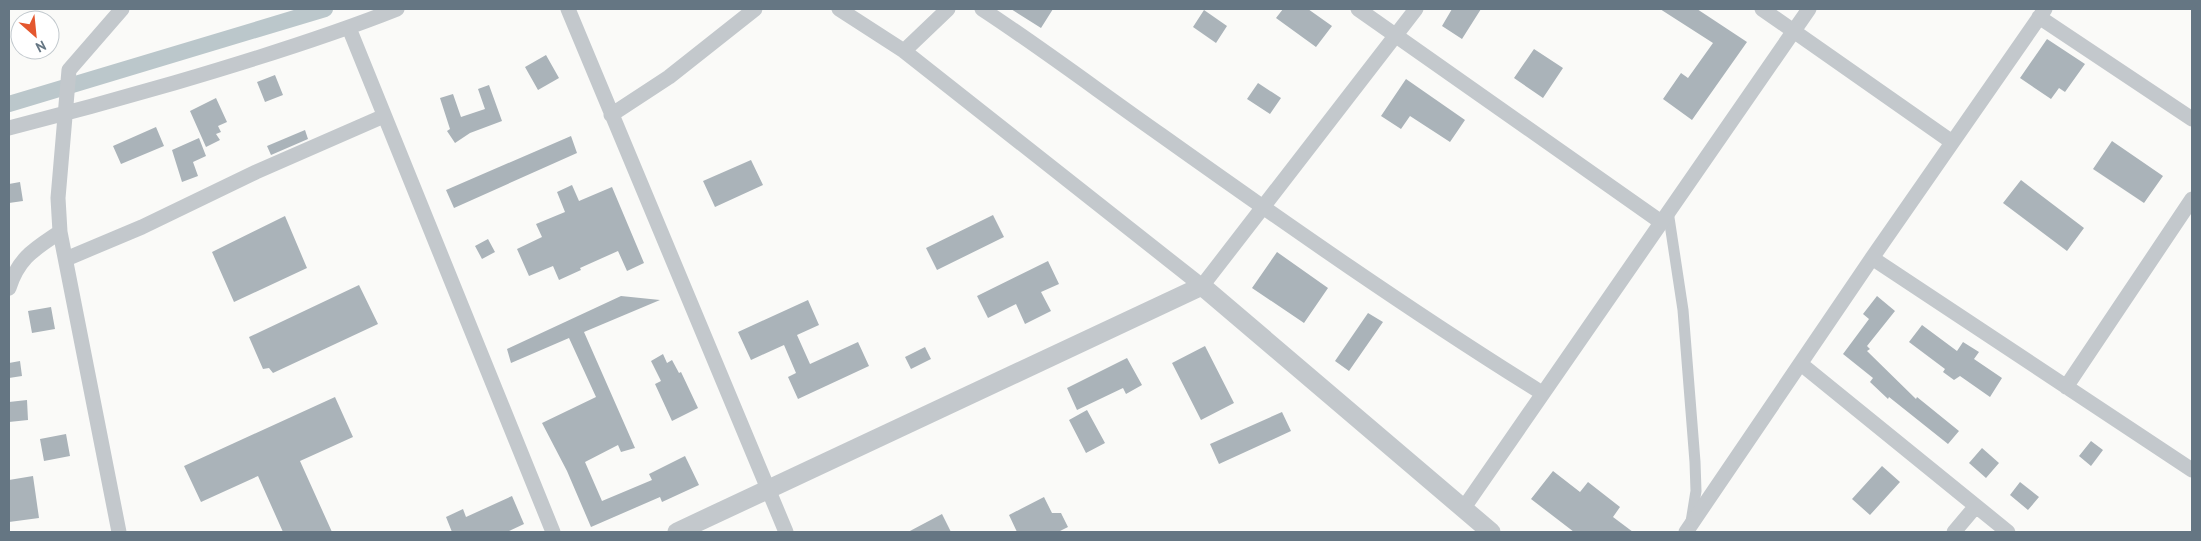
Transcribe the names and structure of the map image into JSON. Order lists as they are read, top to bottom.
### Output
{
  "north": "bottom right"
}
